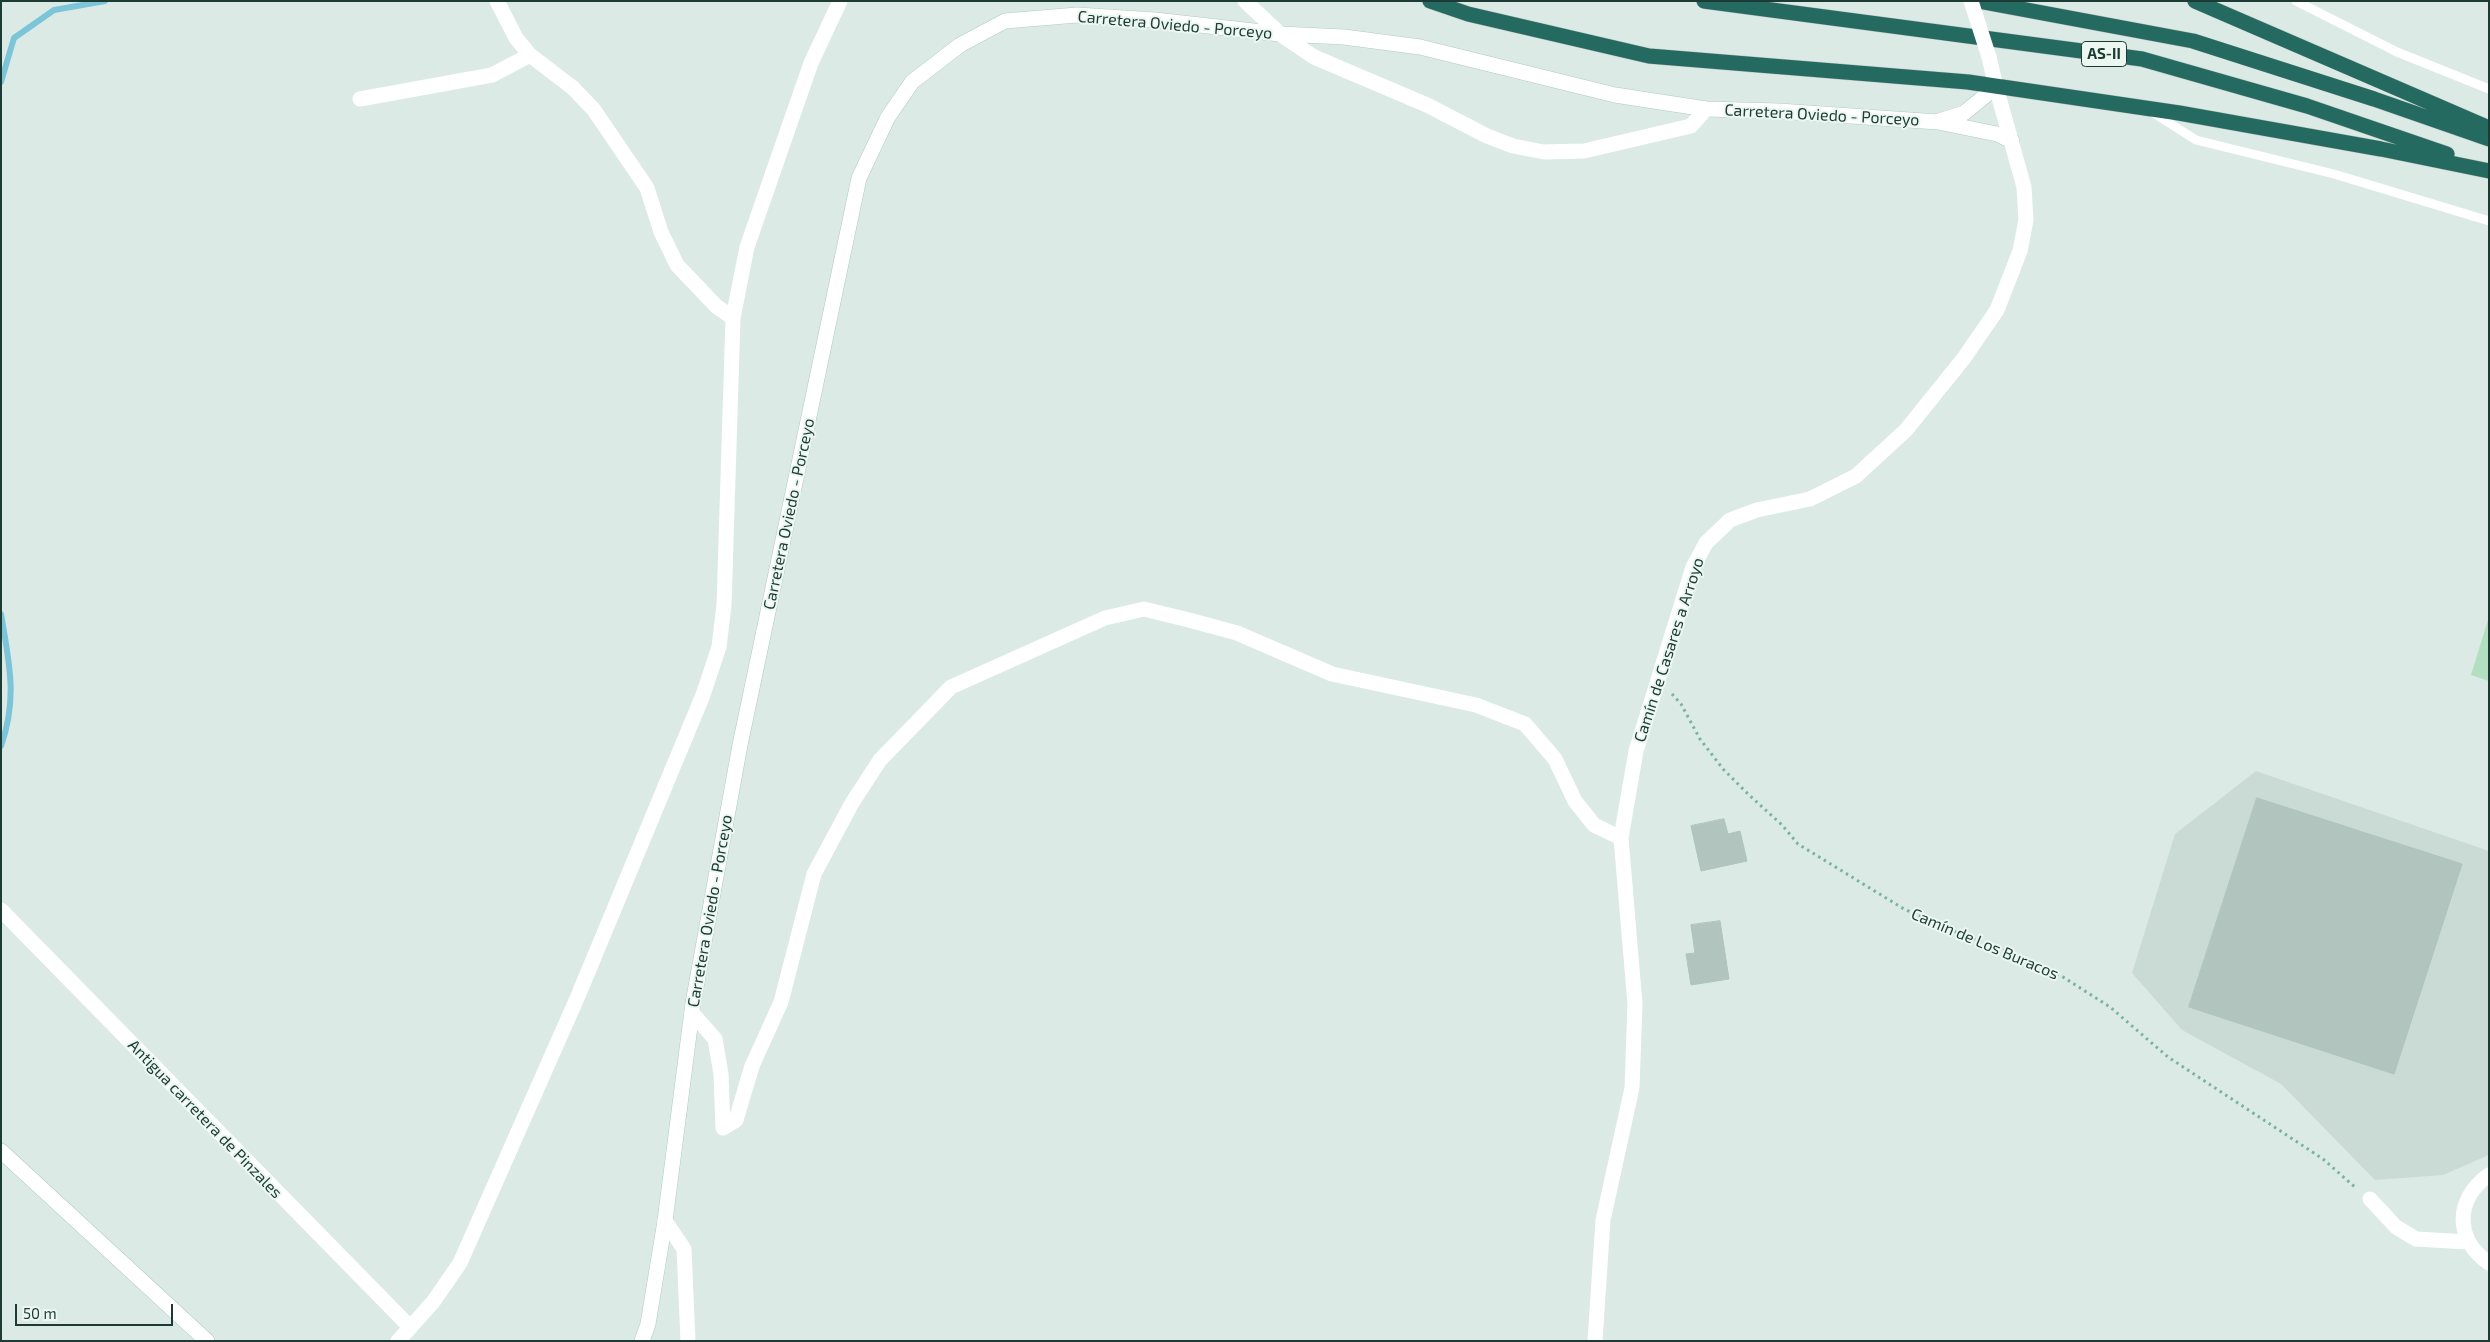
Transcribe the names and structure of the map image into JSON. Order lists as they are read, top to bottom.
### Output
{
  "streets": {
    "highway": ["AS-II"],
    "street": ["Carretera Oviedo - Porceyo", "Camín de Casares a Arroyo", "Antigua carretera de Pinzales"],
    "path": ["Camín de Los Buracos"]
  },
  "crossings": [
    ["Carretera Oviedo - Porceyo", "Camín de Casares a Arroyo"],
    ["Camín de Casares a Arroyo", "Camín de Los Buracos"]
  ],
  "scale_bar": "50 m"
}
